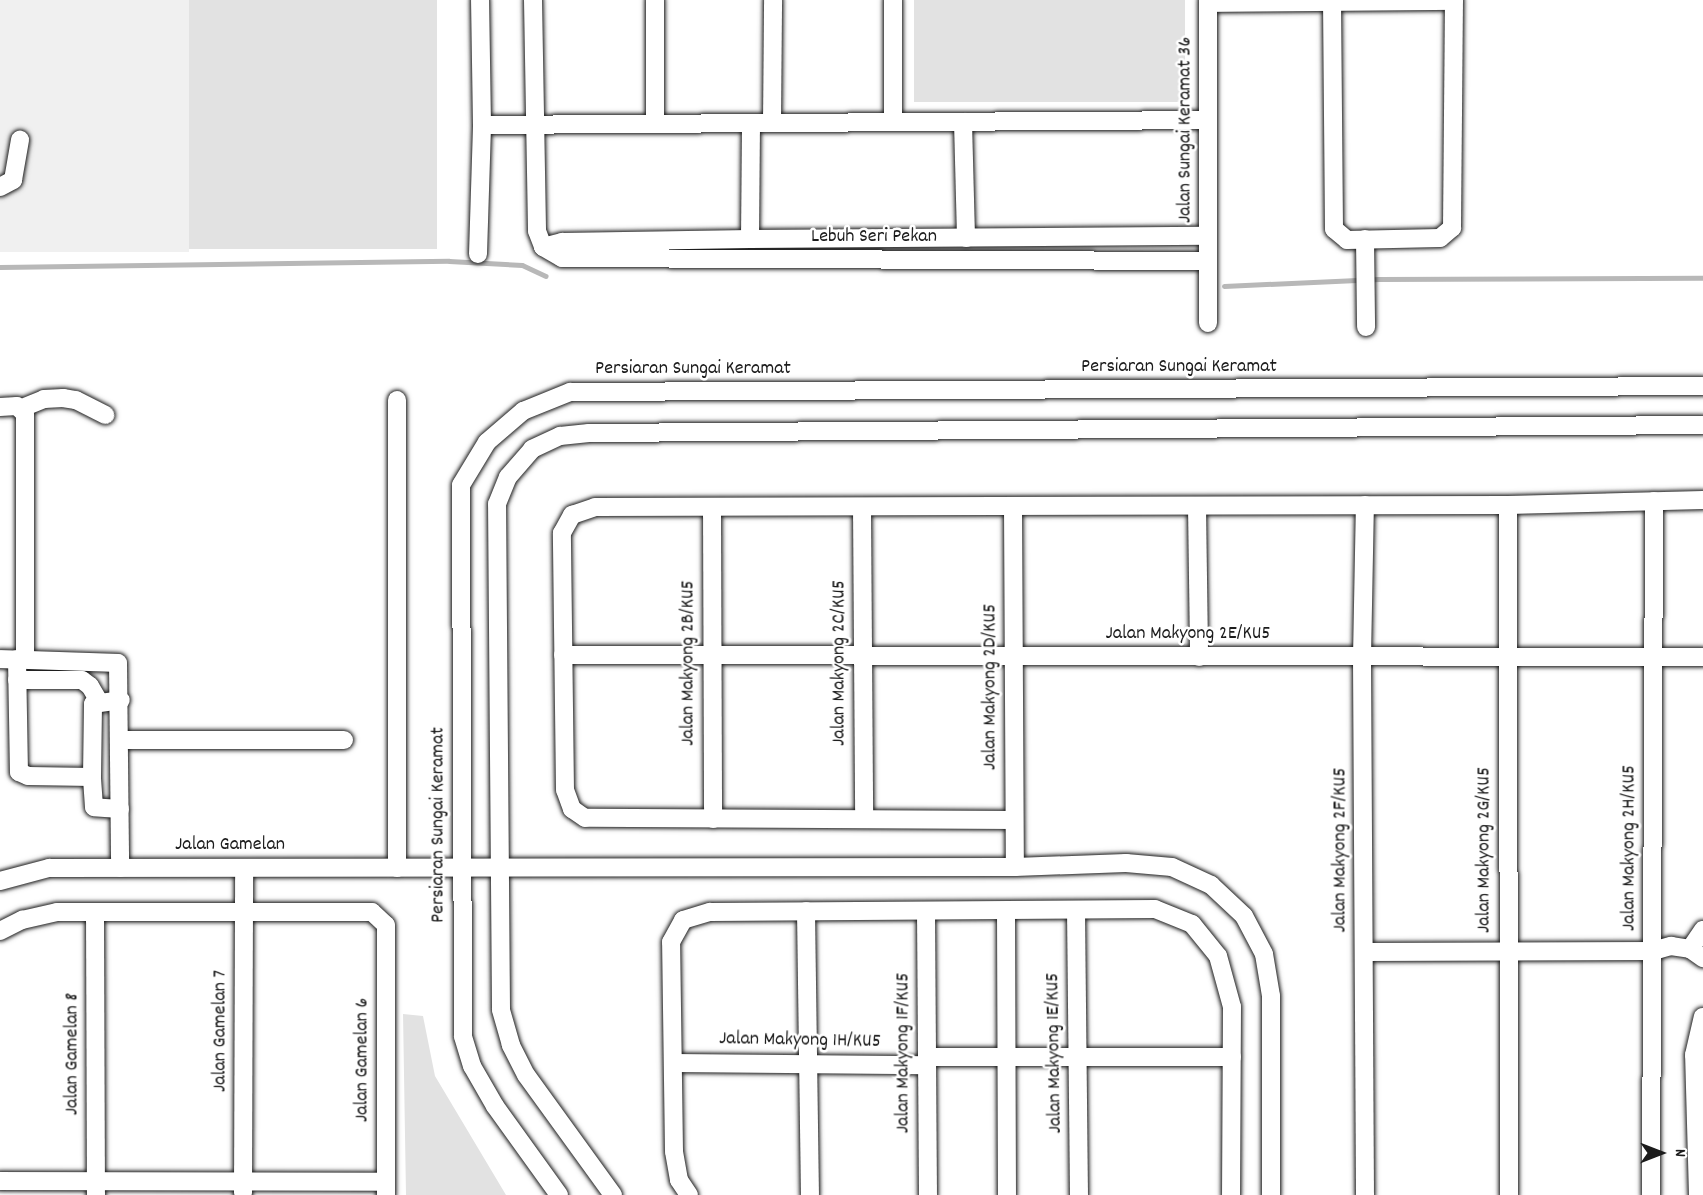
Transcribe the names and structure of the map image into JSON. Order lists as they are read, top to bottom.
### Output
{
  "streets": {
    "street": [
      "Jalan Sungai Keramat 36",
      "Lebuh Seri Pekan",
      "Persiaran Sungai Keramat",
      "Jalan Makyong 2E/KU5",
      "Jalan Makyong 2B/KU5",
      "Jalan Makyong 2C/KU5",
      "Jalan Makyong 2D/KU5",
      "Jalan Gamelan",
      "Jalan Makyong 2H/KU5",
      "Jalan Makyong 2F/KU5",
      "Jalan Makyong 2G/KU5",
      "Jalan Gamelan 7",
      "Jalan Makyong 1H/KU5",
      "Jalan Makyong 1F/KU5",
      "Jalan Makyong 1E/KU5",
      "Jalan Gamelan 8",
      "Jalan Gamelan 6"
    ]
  },
  "crossings": [
    ["Jalan Sungai Keramat 36", "Lebuh Seri Pekan"],
    ["Persiaran Sungai Keramat", "Jalan Gamelan"],
    ["Jalan Makyong 2E/KU5", "Jalan Makyong 2B/KU5"],
    ["Jalan Makyong 2E/KU5", "Jalan Makyong 2C/KU5"],
    ["Jalan Makyong 2E/KU5", "Jalan Makyong 2D/KU5"],
    ["Jalan Makyong 2E/KU5", "Jalan Makyong 2H/KU5"],
    ["Jalan Makyong 2E/KU5", "Jalan Makyong 2F/KU5"],
    ["Jalan Makyong 2E/KU5", "Jalan Makyong 2G/KU5"],
    ["Jalan Makyong 2D/KU5", "Jalan Gamelan"],
    ["Jalan Gamelan", "Jalan Gamelan 7"],
    ["Jalan Gamelan 7", "Jalan Gamelan 6"],
    ["Jalan Makyong 1H/KU5", "Jalan Makyong 1F/KU5"],
    ["Jalan Makyong 1H/KU5", "Jalan Makyong 1E/KU5"]
  ],
  "north": "right"
}
